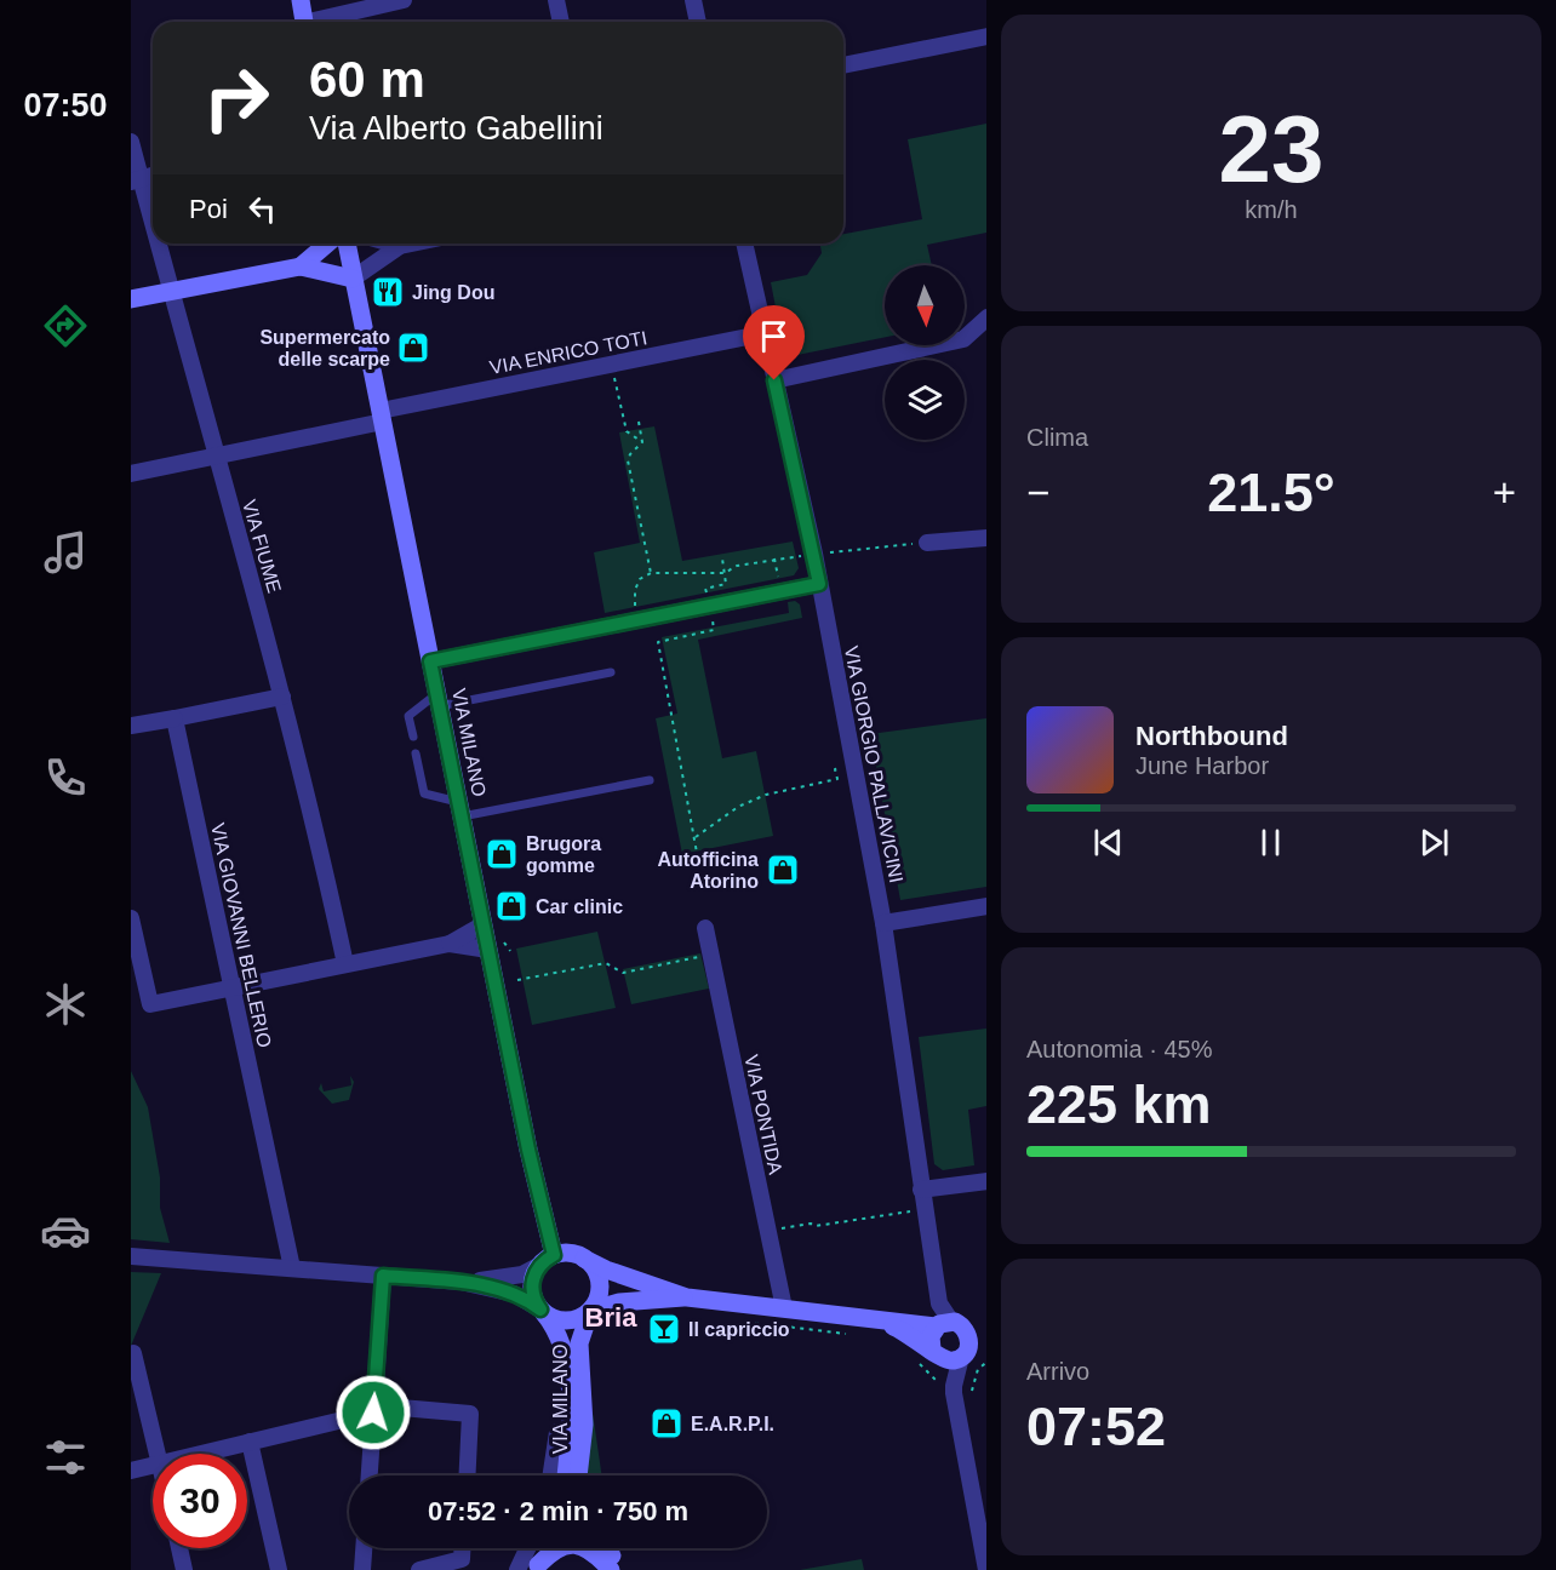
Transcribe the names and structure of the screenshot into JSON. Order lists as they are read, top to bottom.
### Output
{
  "streets": {
    "main road": ["VIA MILANO"],
    "street": [
      "VIA ENRICO TOTI",
      "VIA FIUME",
      "VIA GIORGIO PALLAVICINI",
      "VIA GIOVANNI BELLERIO",
      "VIA PONTIDA"
    ]
  },
  "crossings": [
    ["VIA ENRICO TOTI", "VIA FIUME"],
    ["VIA ENRICO TOTI", "VIA MILANO"],
    ["VIA ENRICO TOTI", "VIA GIORGIO PALLAVICINI"]
  ],
  "districts": ["Bria"],
  "places": {
    "restaurant": ["Jing Dou"],
    "shop": [
      "Supermercato delle scarpe",
      "Brugora gomme",
      "Autofficina Atorino",
      "Car clinic",
      "E.A.R.P.I."
    ],
    "bar": ["Il capriccio"]
  },
  "north": "bottom",
  "page": {
    "tabs": "07:50",
    "tile": [
      ["23", "km/h"],
      "Clima",
      ["Autonomia · 45%", "225 km"],
      ["Arrivo", "07:52"]
    ],
    "turn": ["60 m", "Via Alberto Gabellini"],
    "then": "Poi",
    "heat": ["−", "21.5°", "+"],
    "song": ["Northbound", "June Harbor"],
    "limit": "30",
    "trip": "07:52 · 2 min · 750 m"
  }
}
